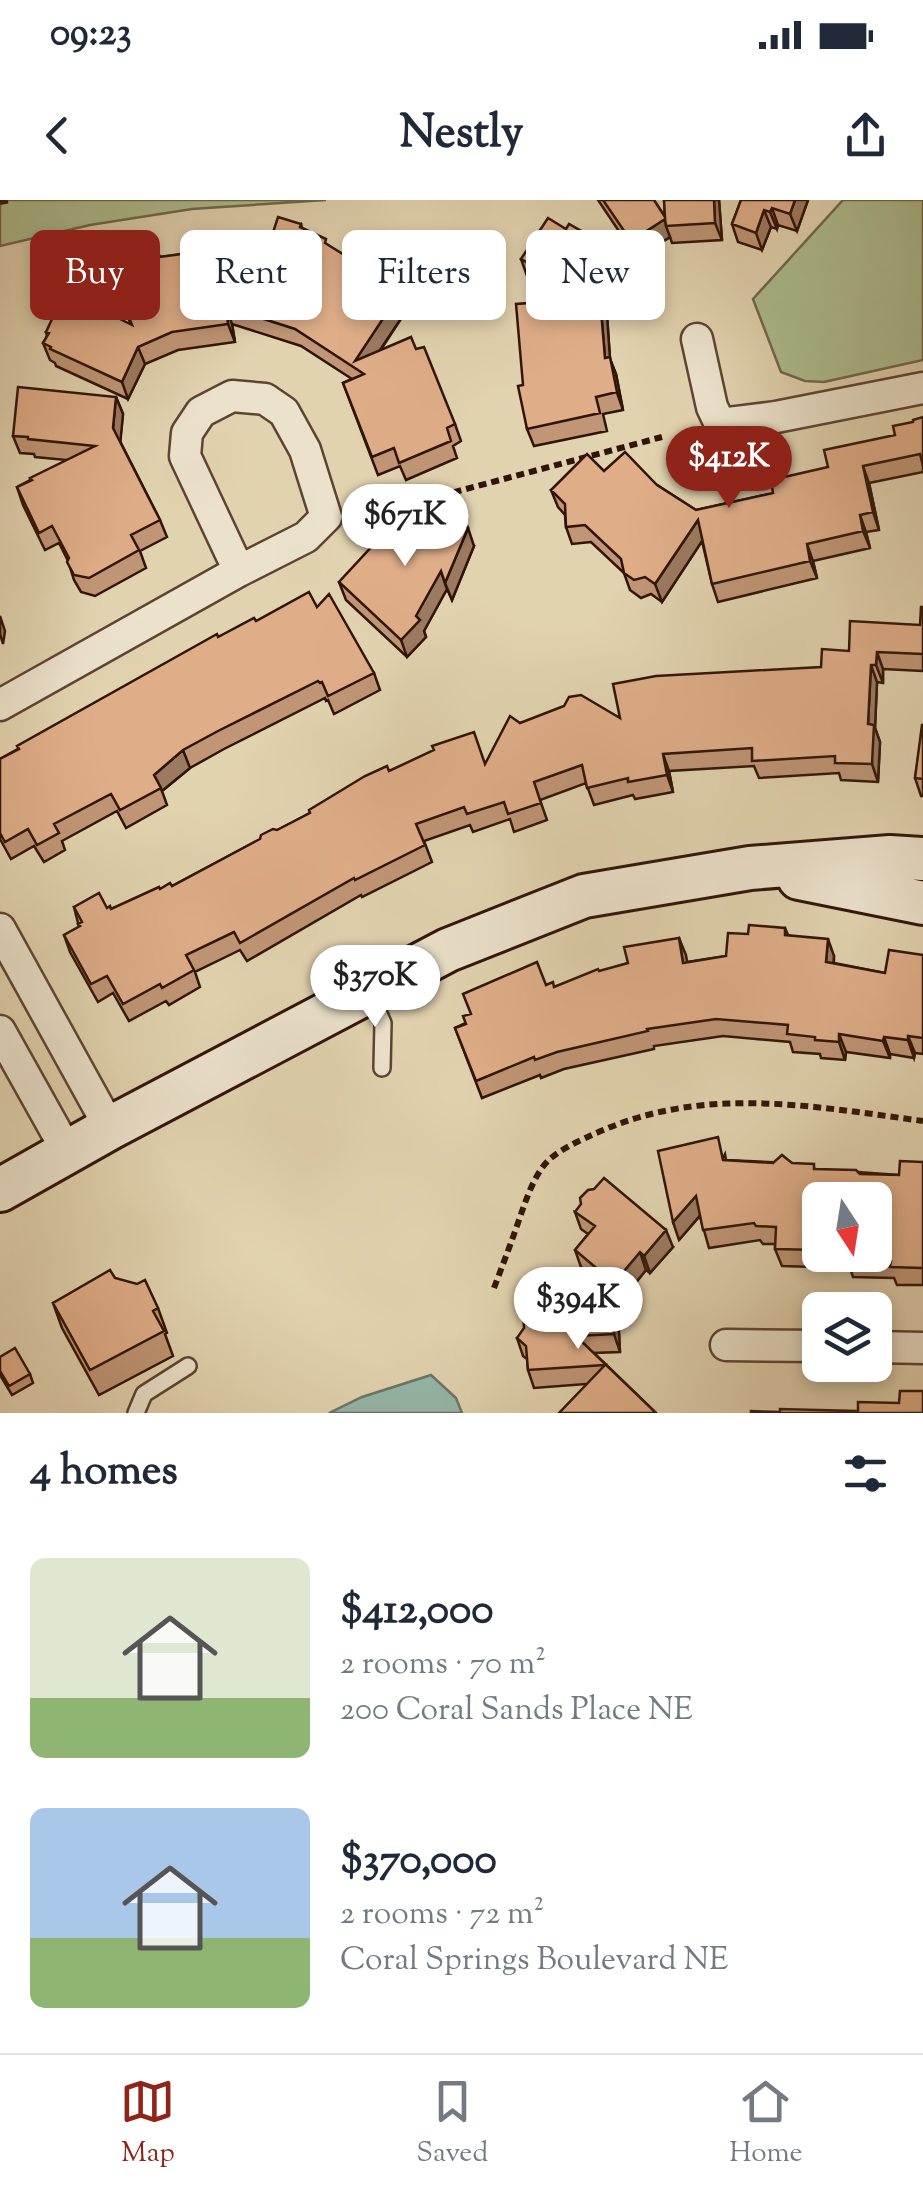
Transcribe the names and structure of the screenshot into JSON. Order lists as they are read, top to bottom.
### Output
{
  "north": "bottom",
  "page": {
    "status": "09:23",
    "header": "Nestly",
    "chip": [
      "Buy",
      "Rent",
      "Filters",
      "New"
    ],
    "price": [
      "$412K",
      "$671K",
      "$370K",
      "$394K"
    ],
    "heading": "4 homes",
    "list": [
      {
        "name": "$412,000",
        "note": "2 rooms · 70 m² · 200 Coral Sands Place NE"
      },
      {
        "name": "$370,000",
        "note": "2 rooms · 72 m² · Coral Springs Boulevard NE"
      }
    ],
    "tabs": ["Map", "Saved", "Home"]
  }
}
